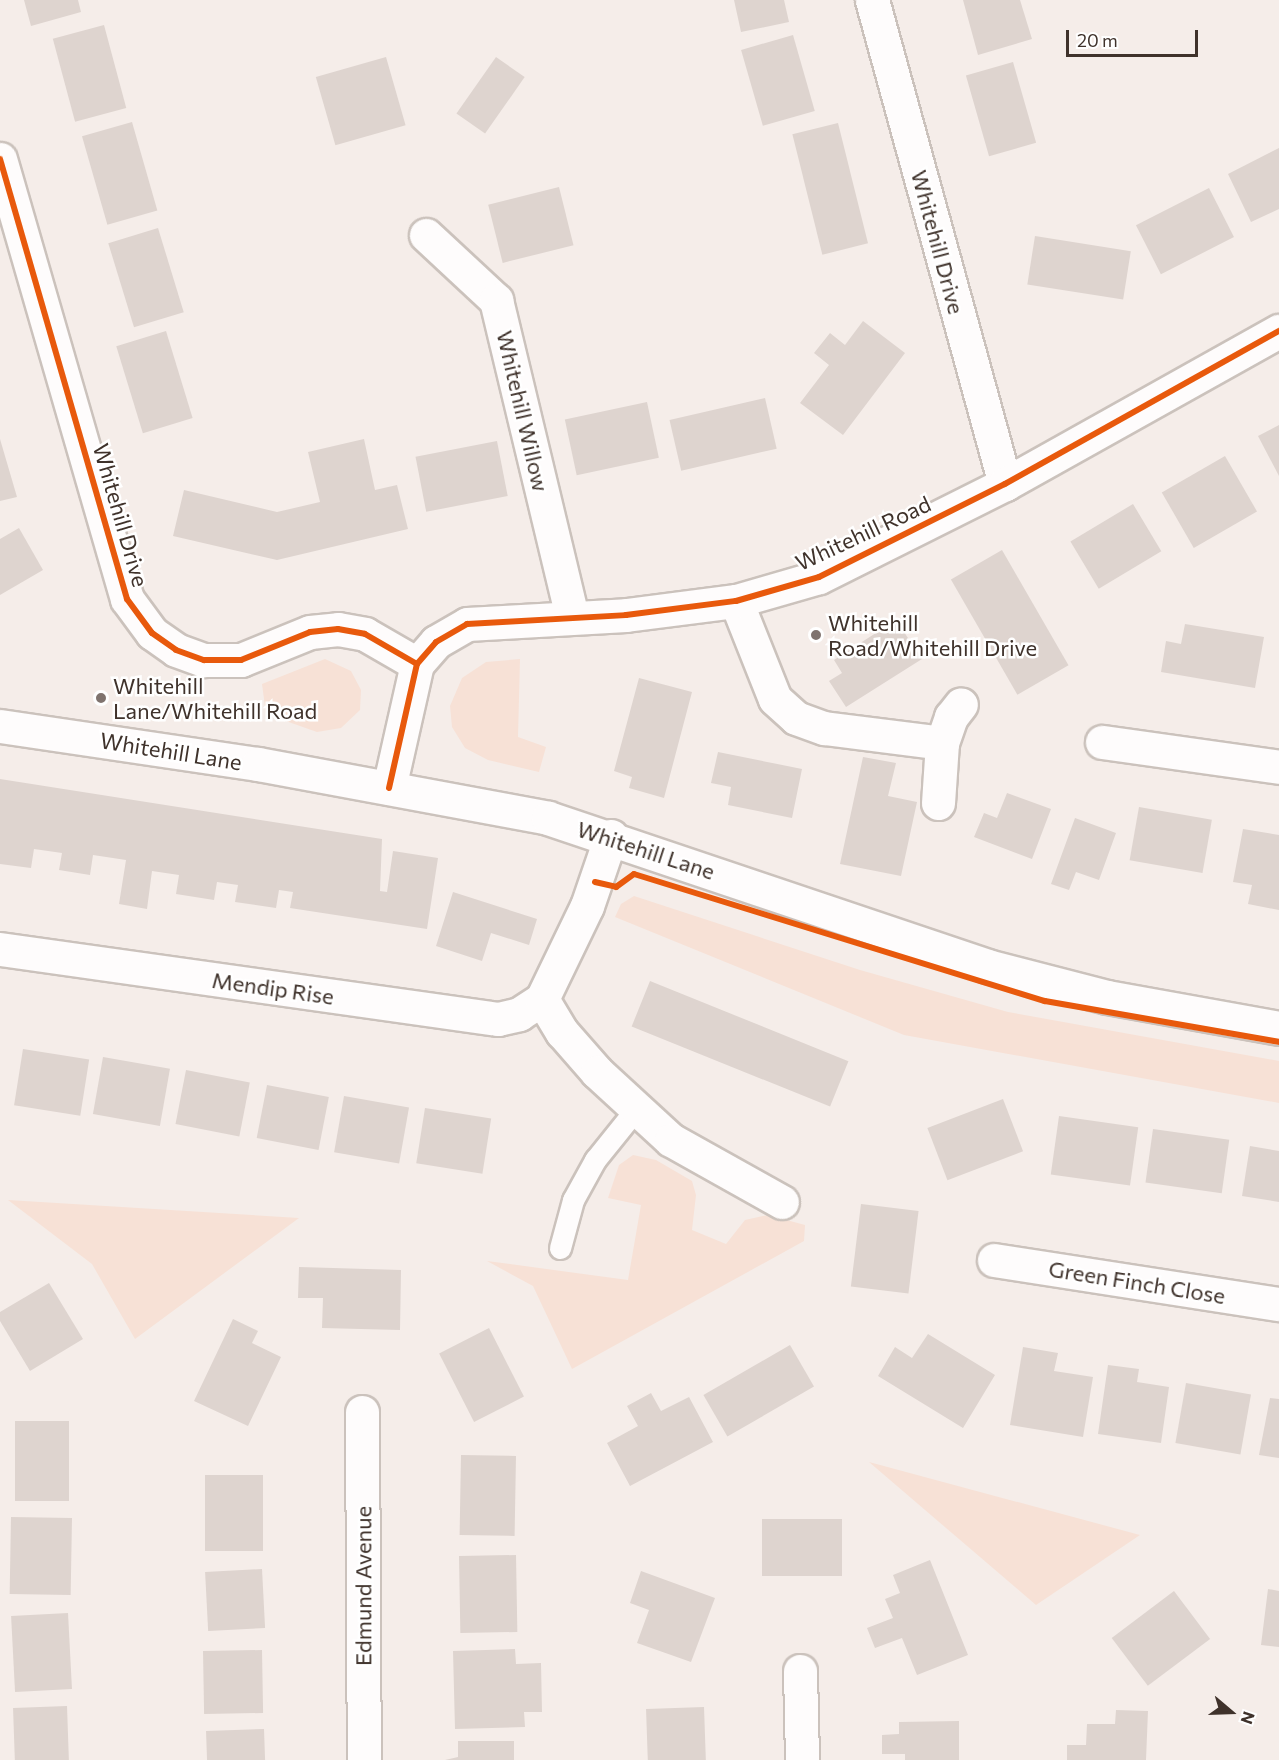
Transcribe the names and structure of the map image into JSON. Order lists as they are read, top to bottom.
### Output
{
  "streets": {
    "street": [
      "Whitehill Drive",
      "Whitehill Willow",
      "Whitehill Road",
      "Whitehill Lane",
      "Mendip Rise",
      "Green Finch Close",
      "Edmund Avenue"
    ]
  },
  "crossings": [
    ["Whitehill Drive", "Whitehill Road"],
    ["Whitehill Willow", "Whitehill Road"],
    ["Whitehill Road", "Whitehill Lane"]
  ],
  "places": ["Whitehill Road/Whitehill Drive", "Whitehill Lane/Whitehill Road"],
  "scale_bar": "20 m",
  "north": "right"
}
